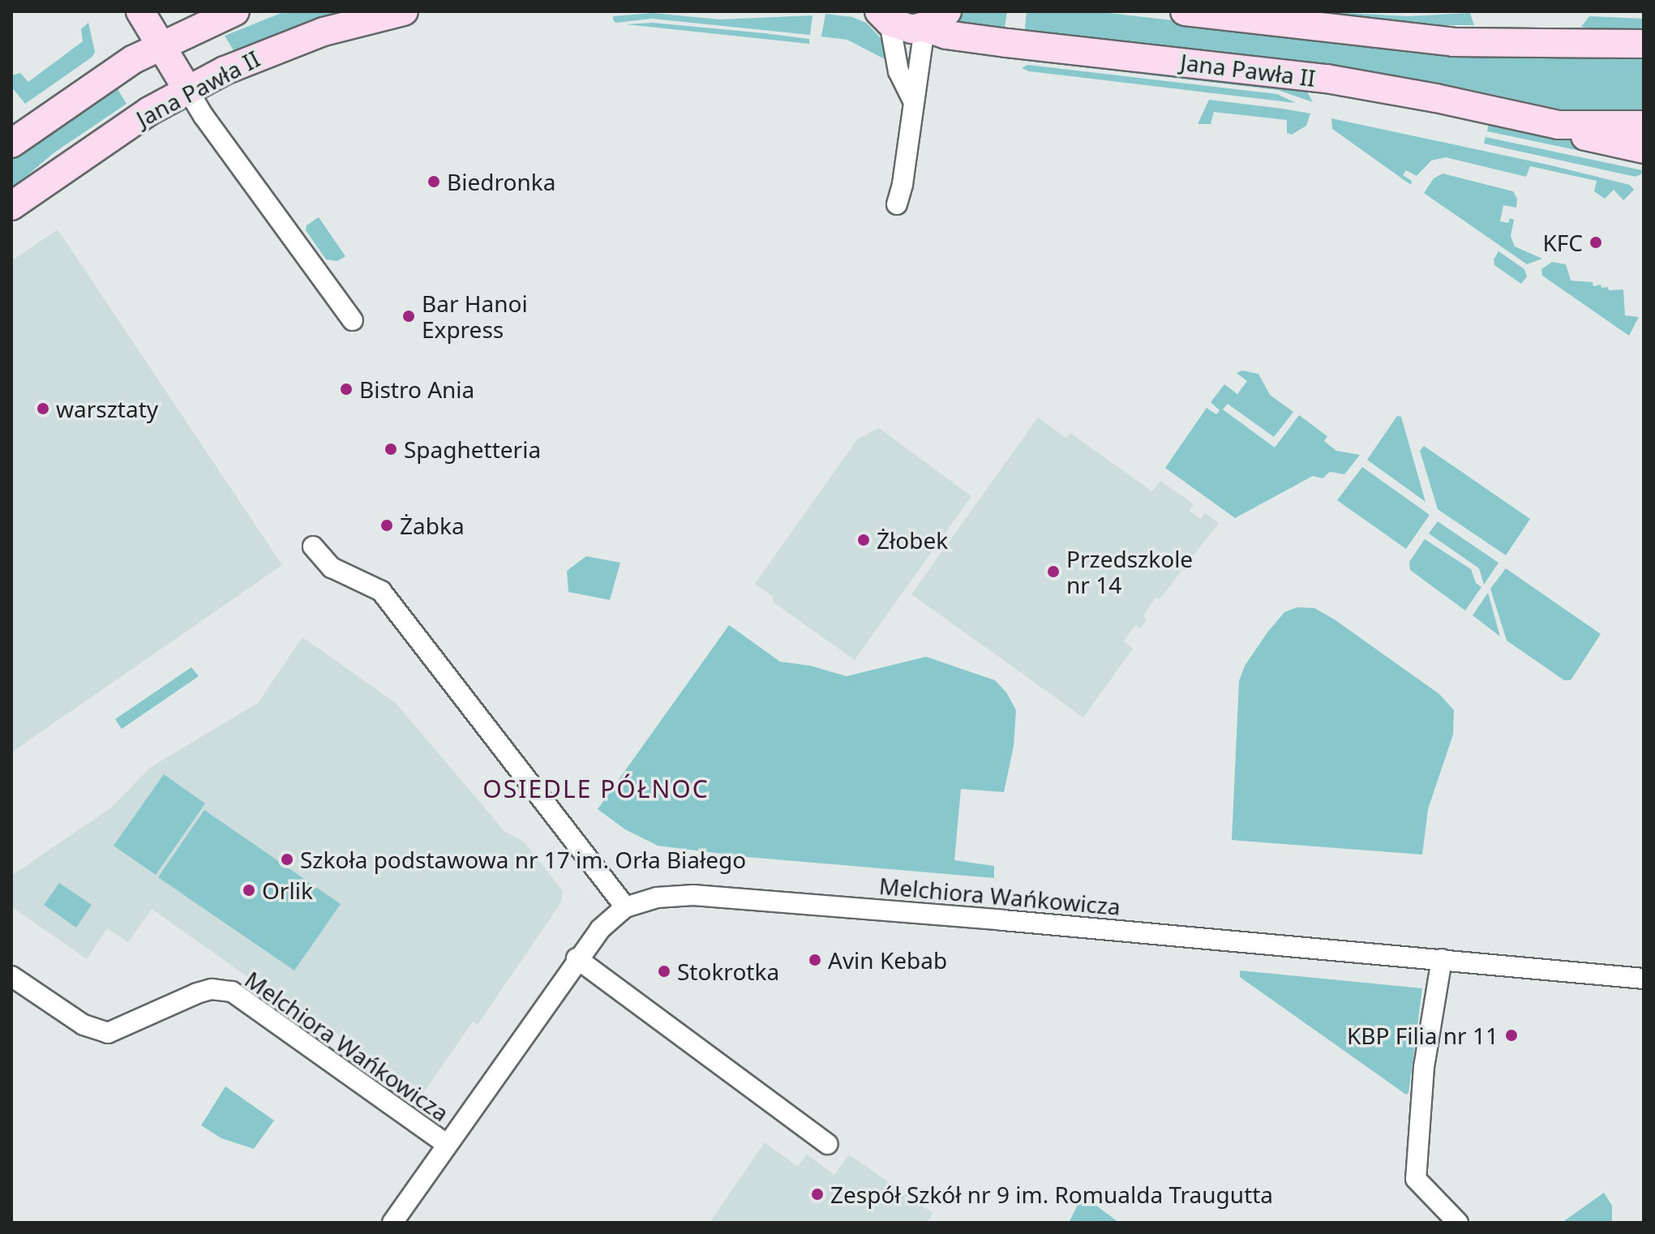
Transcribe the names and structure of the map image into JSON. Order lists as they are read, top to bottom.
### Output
{
  "streets": {
    "main road": ["Jana Pawła II"],
    "street": ["Melchiora Wańkowicza"]
  },
  "districts": ["OSIEDLE PÓŁNOC"],
  "places": [
    "Biedronka",
    "KFC",
    "Bar Hanoi Express",
    "Bistro Ania",
    "warsztaty",
    "Spaghetteria",
    "Żabka",
    "Żłobek",
    "Przedszkole nr 14",
    "Szkoła podstawowa nr 17 im. Orła Białego",
    "Orlik",
    "Avin Kebab",
    "Stokrotka",
    "KBP Filia nr 11",
    "Zespół Szkół nr 9 im. Romualda Traugutta"
  ]
}
